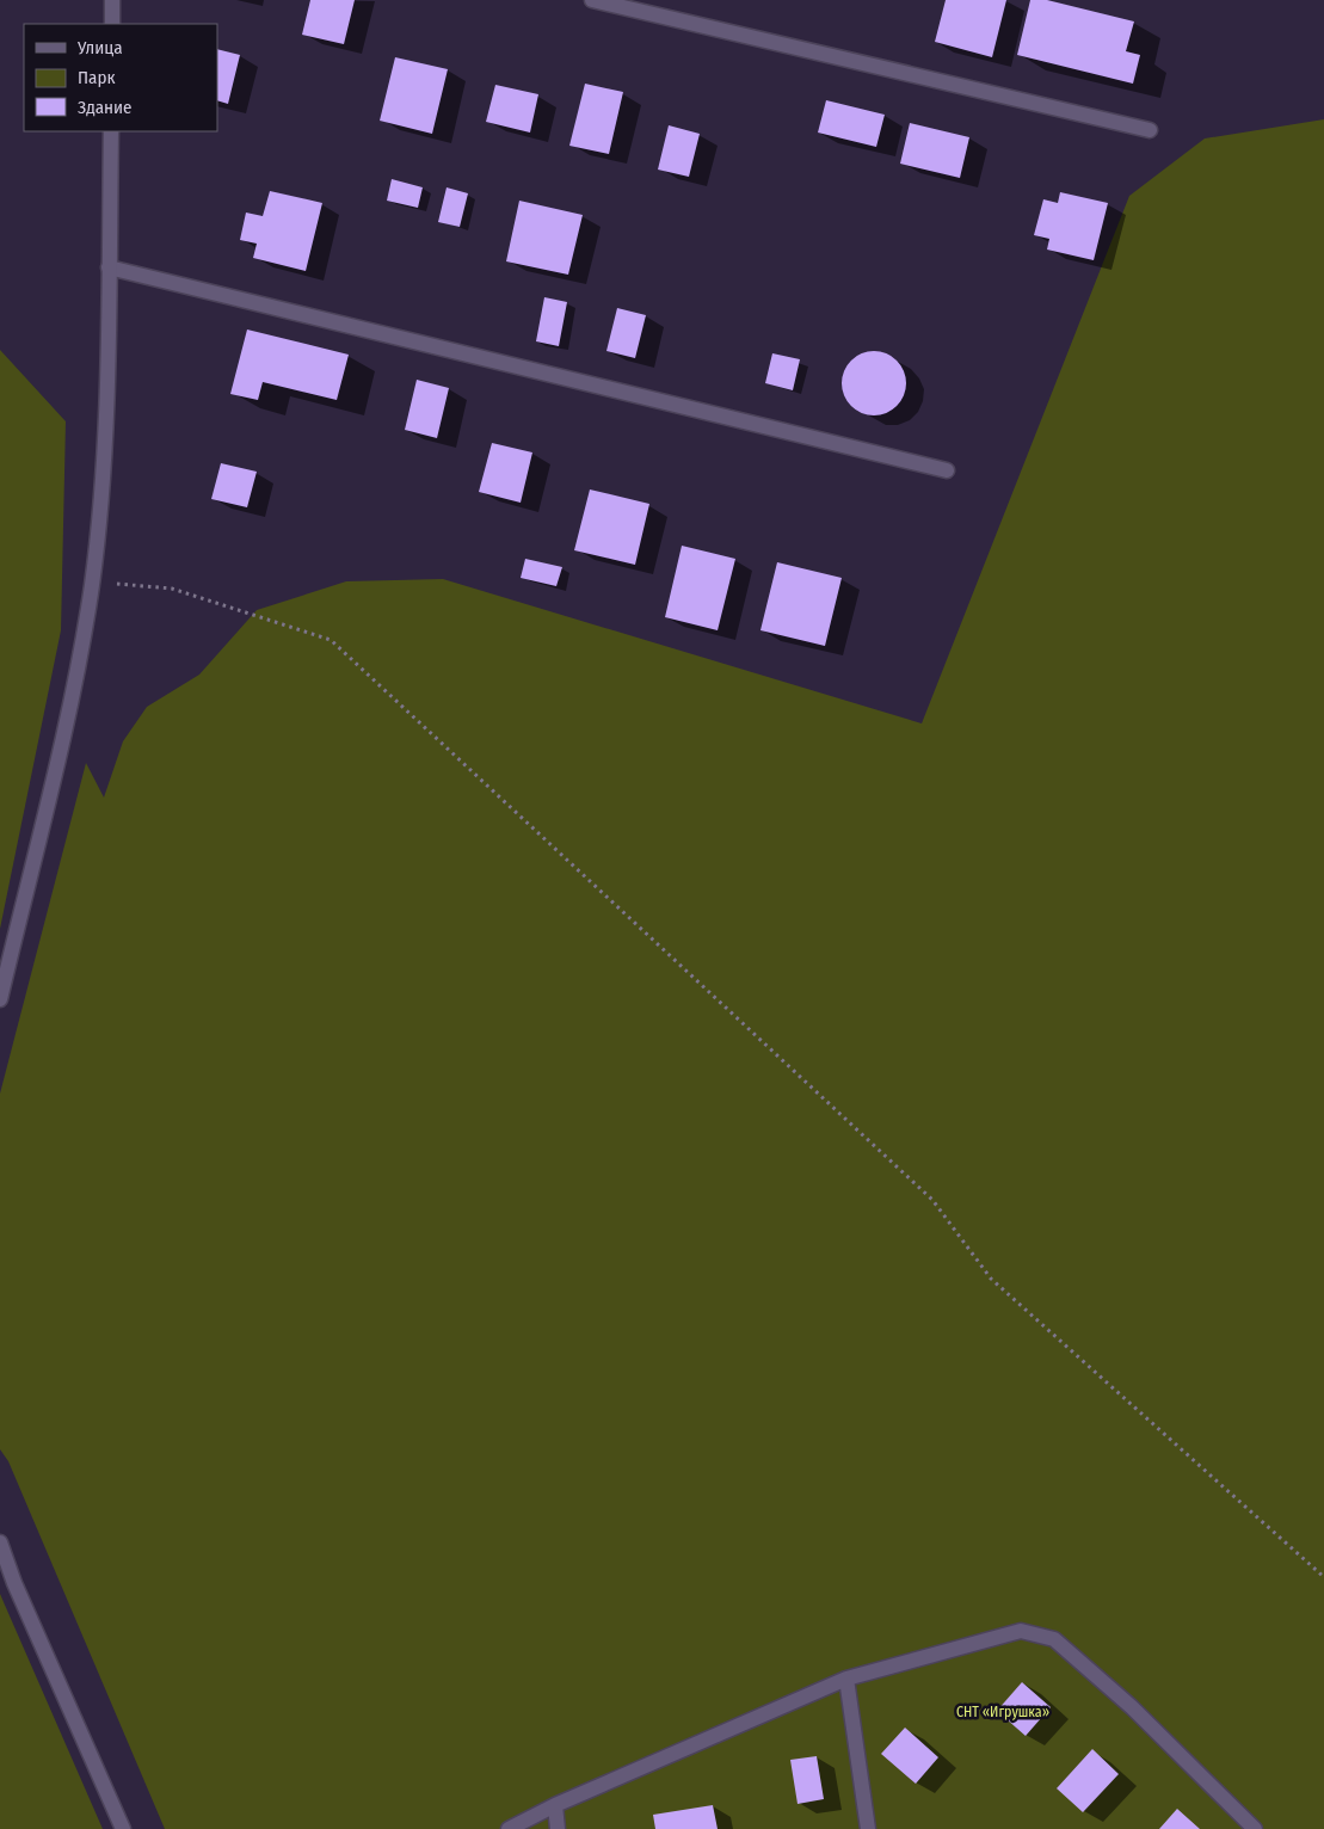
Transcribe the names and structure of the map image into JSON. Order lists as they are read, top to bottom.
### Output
{
  "parks": ["СНТ «Игрушка»"],
  "legend": ["Улица", "Парк", "Здание"]
}
